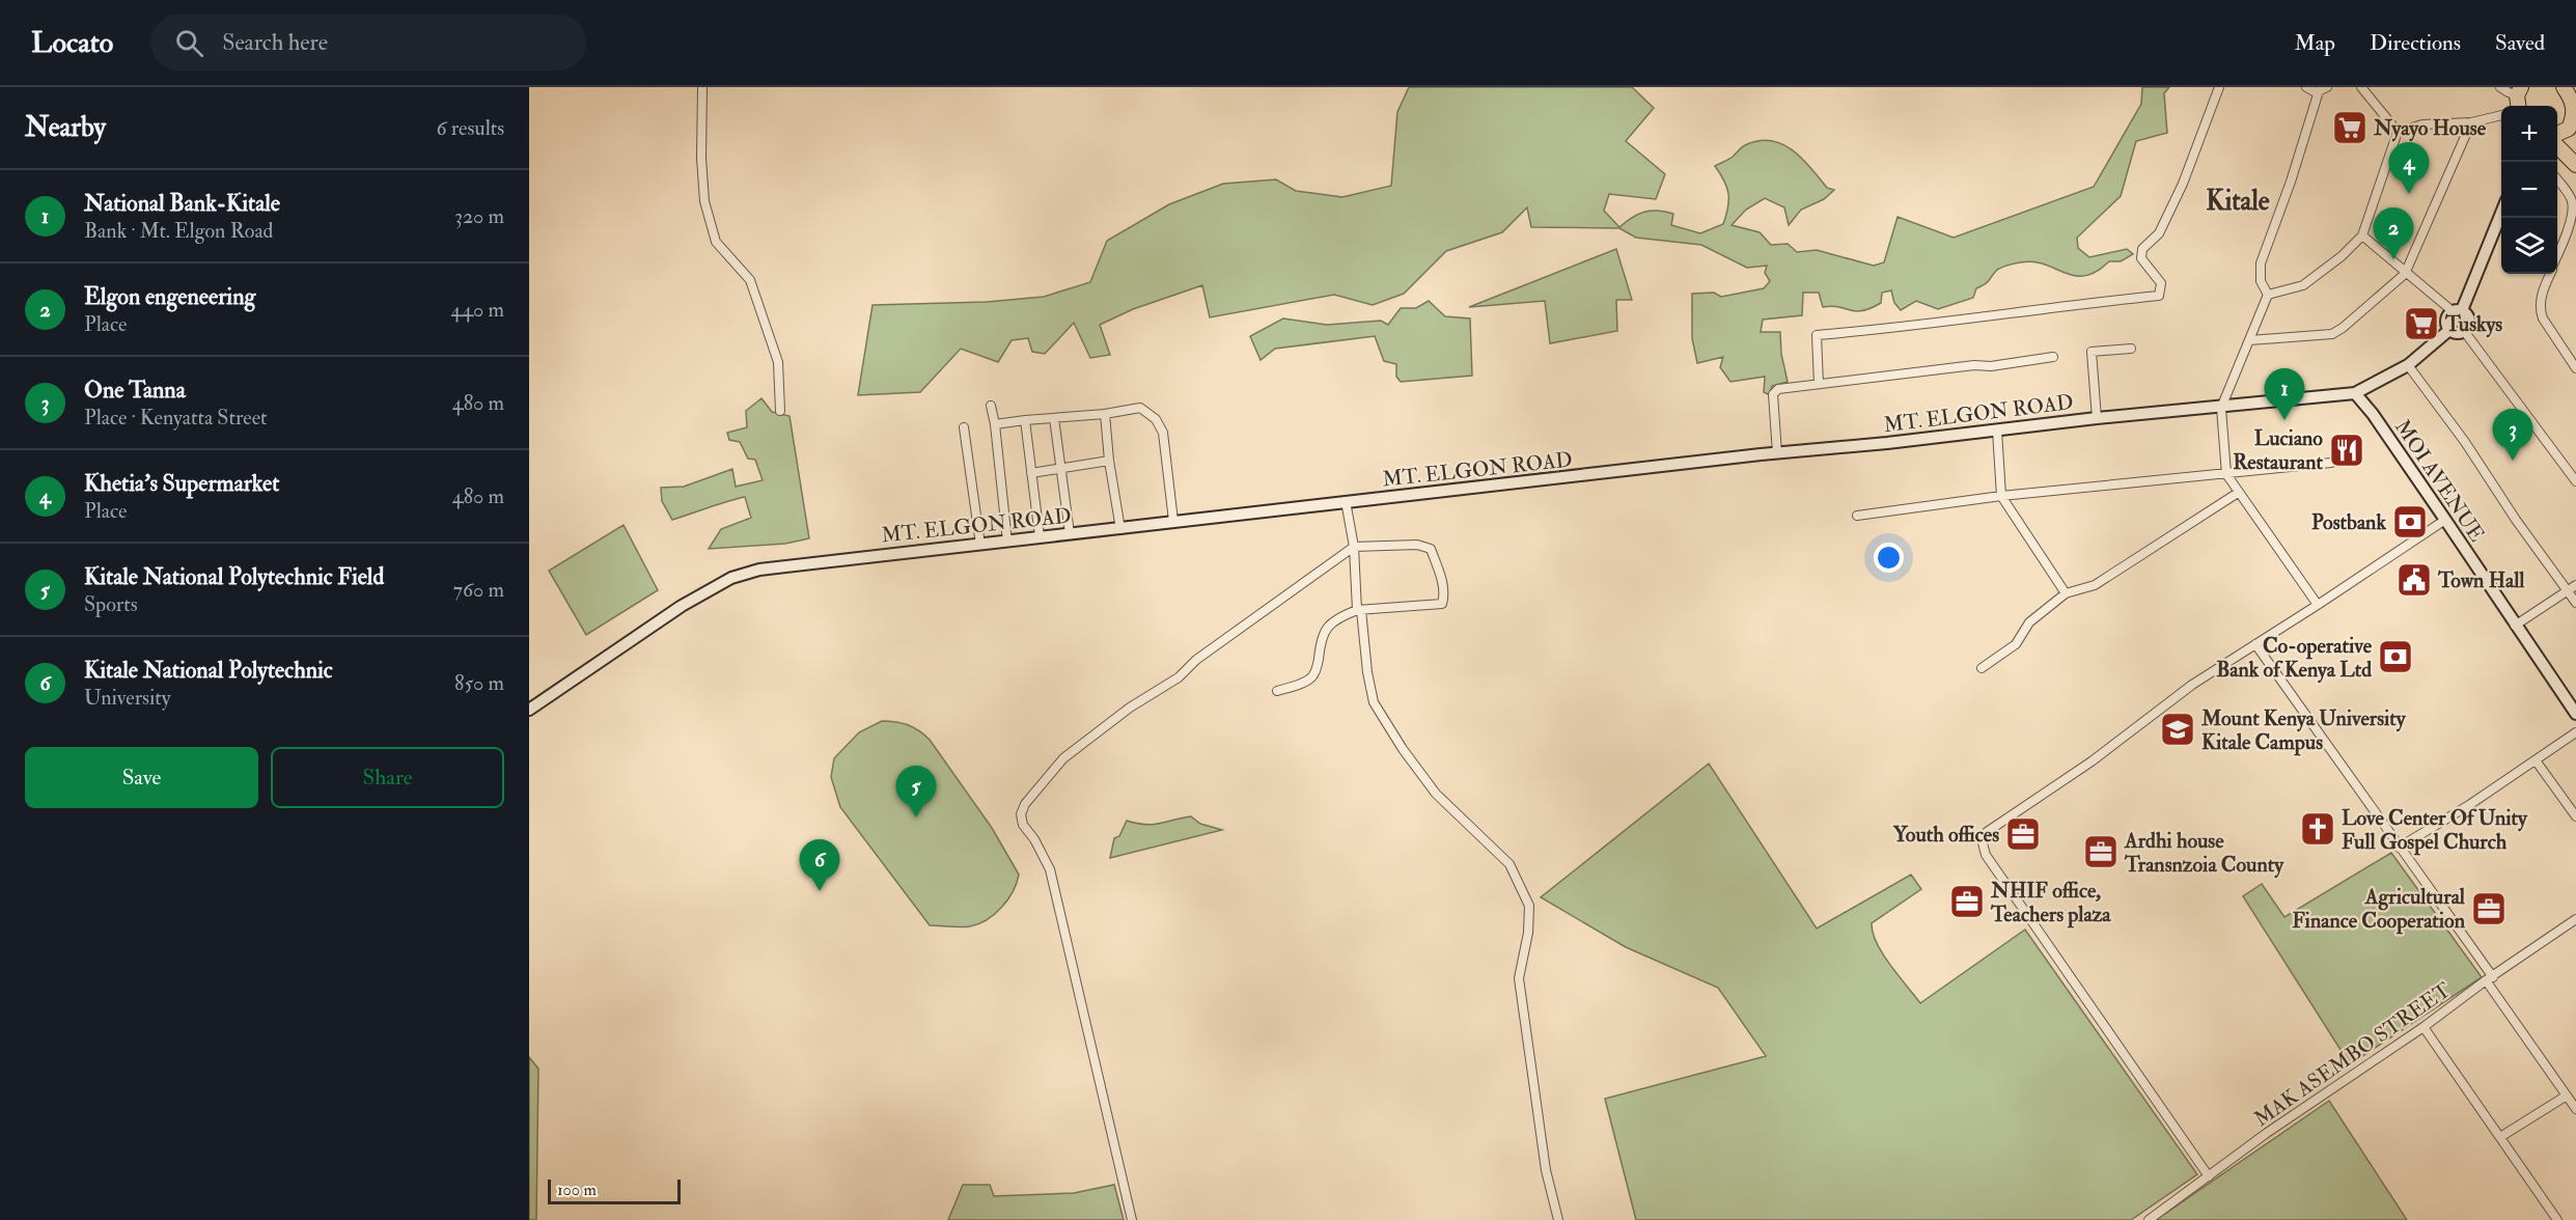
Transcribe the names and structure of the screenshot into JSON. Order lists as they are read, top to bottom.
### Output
{
  "streets": {
    "street": ["MT. ELGON ROAD", "MOI AVENUE", "MAK ASEMBO STREET"]
  },
  "crossings": [
    ["MT. ELGON ROAD", "MOI AVENUE"]
  ],
  "districts": ["Kitale"],
  "places": {
    "supermarket": ["Nyayo House", "Tuskys"],
    "restaurant": ["Luciano Restaurant"],
    "bank": ["Postbank", "Co-operative Bank of Kenya Ltd"],
    "public building": ["Town Hall"],
    "school or university": ["Mount Kenya University Kitale Campus"],
    "church": ["Love Center Of Unity Full Gospel Church"],
    "office": [
      "Youth offices",
      "Ardhi house Transnzoia County",
      "NHIF office, Teachers plaza",
      "Agricultural Finance Cooperation"
    ]
  },
  "scale_bar": "100 m",
  "page": {
    "header": "Locato",
    "search": "Search here",
    "nav": ["Map", "Directions", "Saved"],
    "heading": ["Nearby", "6 results"],
    "map_buttons": ["+", "−"],
    "pins": [
      "4",
      "2",
      "1",
      "3",
      "5",
      "6"
    ],
    "list": [
      {
        "mark": "1",
        "name": "National Bank-Kitale",
        "note": "Bank · Mt. Elgon Road",
        "value": "320 m"
      },
      {
        "mark": "2",
        "name": "Elgon engeneering",
        "note": "Place",
        "value": "440 m"
      },
      {
        "mark": "3",
        "name": "One Tanna",
        "note": "Place · Kenyatta Street",
        "value": "480 m"
      },
      {
        "mark": "4",
        "name": "Khetia's Supermarket",
        "note": "Place",
        "value": "480 m"
      },
      {
        "mark": "5",
        "name": "Kitale National Polytechnic Field",
        "note": "Sports",
        "value": "760 m"
      },
      {
        "mark": "6",
        "name": "Kitale National Polytechnic",
        "note": "University",
        "value": "850 m"
      }
    ],
    "buttons": ["Save", "Share"],
    "scale": "100 m"
  }
}
